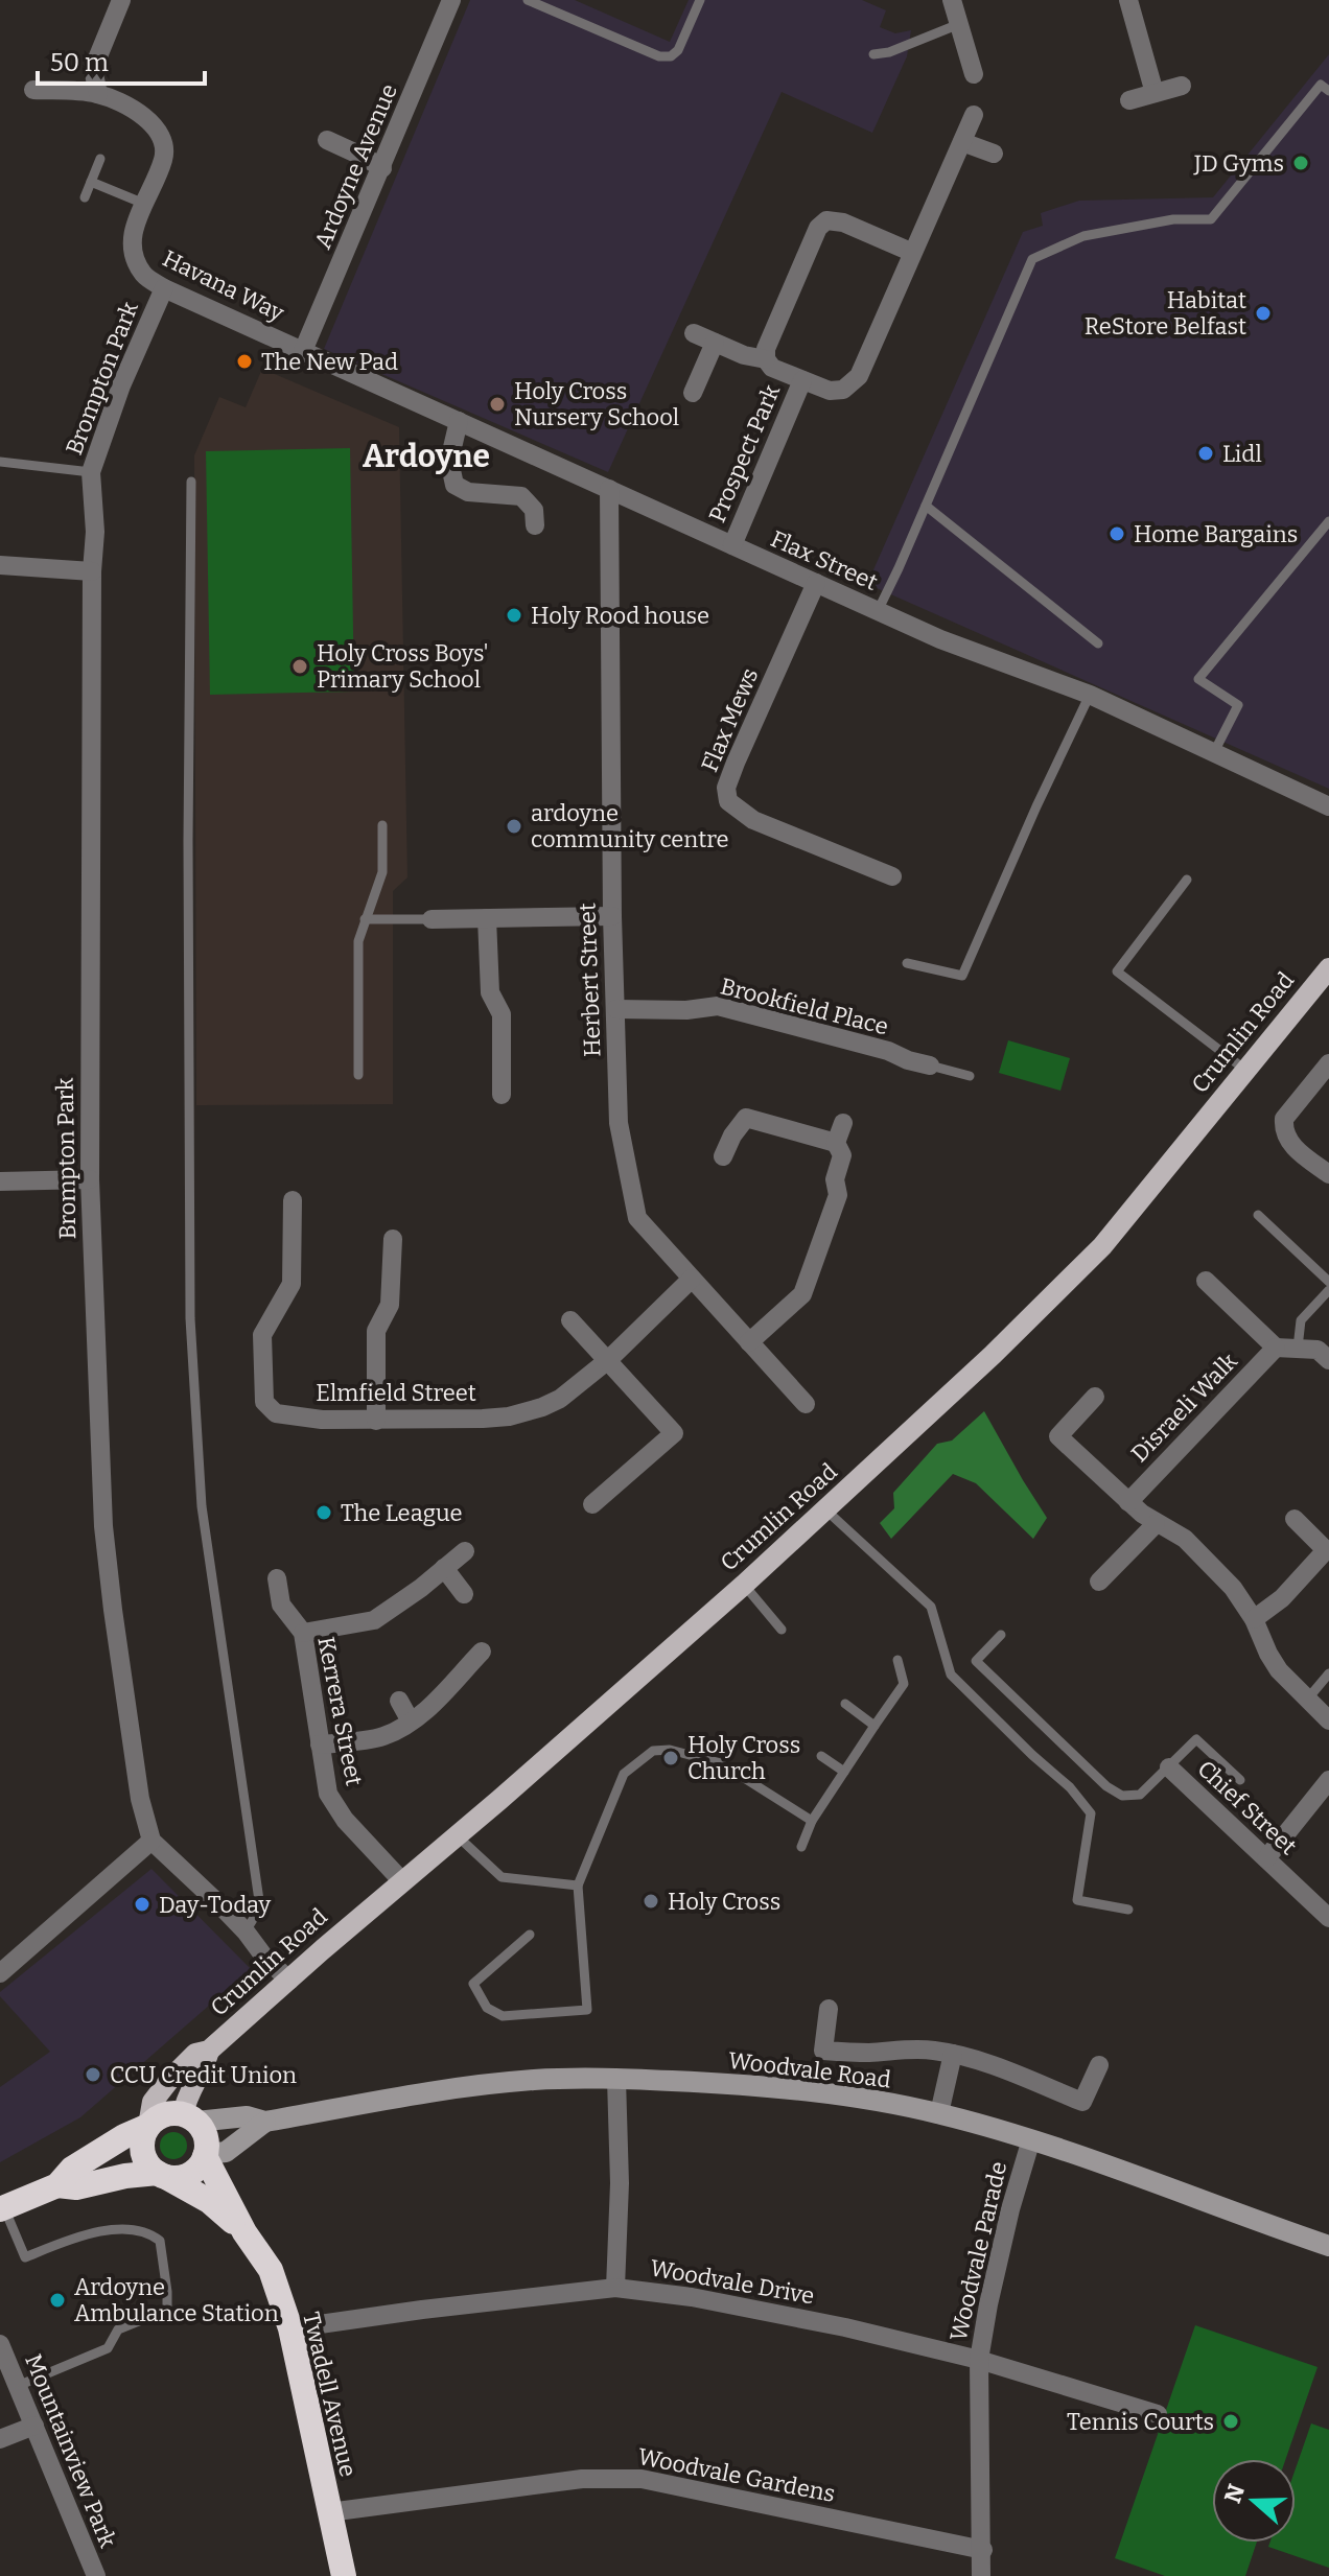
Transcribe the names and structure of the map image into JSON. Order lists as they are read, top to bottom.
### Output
{
  "streets": {
    "highway": ["Twadell Avenue"],
    "main road": ["Crumlin Road", "Woodvale Road"],
    "street": [
      "Ardoyne Avenue",
      "Havana Way",
      "Brompton Park",
      "Prospect Park",
      "Flax Street",
      "Flax Mews",
      "Herbert Street",
      "Brookfield Place",
      "Elmfield Street",
      "Disraeli Walk",
      "Kerrera Street",
      "Chief Street",
      "Woodvale Parade",
      "Woodvale Drive",
      "Mountainview Park",
      "Woodvale Gardens"
    ]
  },
  "crossings": [
    ["Ardoyne Avenue", "Havana Way"],
    ["Ardoyne Avenue", "Flax Street"],
    ["Havana Way", "Brompton Park"],
    ["Havana Way", "Flax Street"],
    ["Prospect Park", "Flax Street"],
    ["Flax Street", "Flax Mews"],
    ["Flax Street", "Herbert Street"],
    ["Herbert Street", "Brookfield Place"],
    ["Herbert Street", "Elmfield Street"],
    ["Crumlin Road", "Kerrera Street"],
    ["Crumlin Road", "Woodvale Road"],
    ["Crumlin Road", "Twadell Avenue"],
    ["Woodvale Road", "Woodvale Parade"],
    ["Woodvale Road", "Twadell Avenue"],
    ["Woodvale Parade", "Woodvale Drive"],
    ["Woodvale Parade", "Woodvale Gardens"],
    ["Woodvale Drive", "Twadell Avenue"],
    ["Twadell Avenue", "Woodvale Gardens"]
  ],
  "districts": ["Ardoyne"],
  "places": [
    "JD Gyms",
    "Habitat ReStore Belfast",
    "The New Pad",
    "Holy Cross Nursery School",
    "Lidl",
    "Home Bargains",
    "Holy Rood house",
    "Holy Cross Boys' Primary School",
    "ardoyne community centre",
    "The League",
    "Holy Cross Church",
    "Holy Cross",
    "Day-Today",
    "CCU Credit Union",
    "Ardoyne Ambulance Station",
    "Tennis Courts"
  ],
  "scale_bar": "50 m",
  "north": "left"
}
